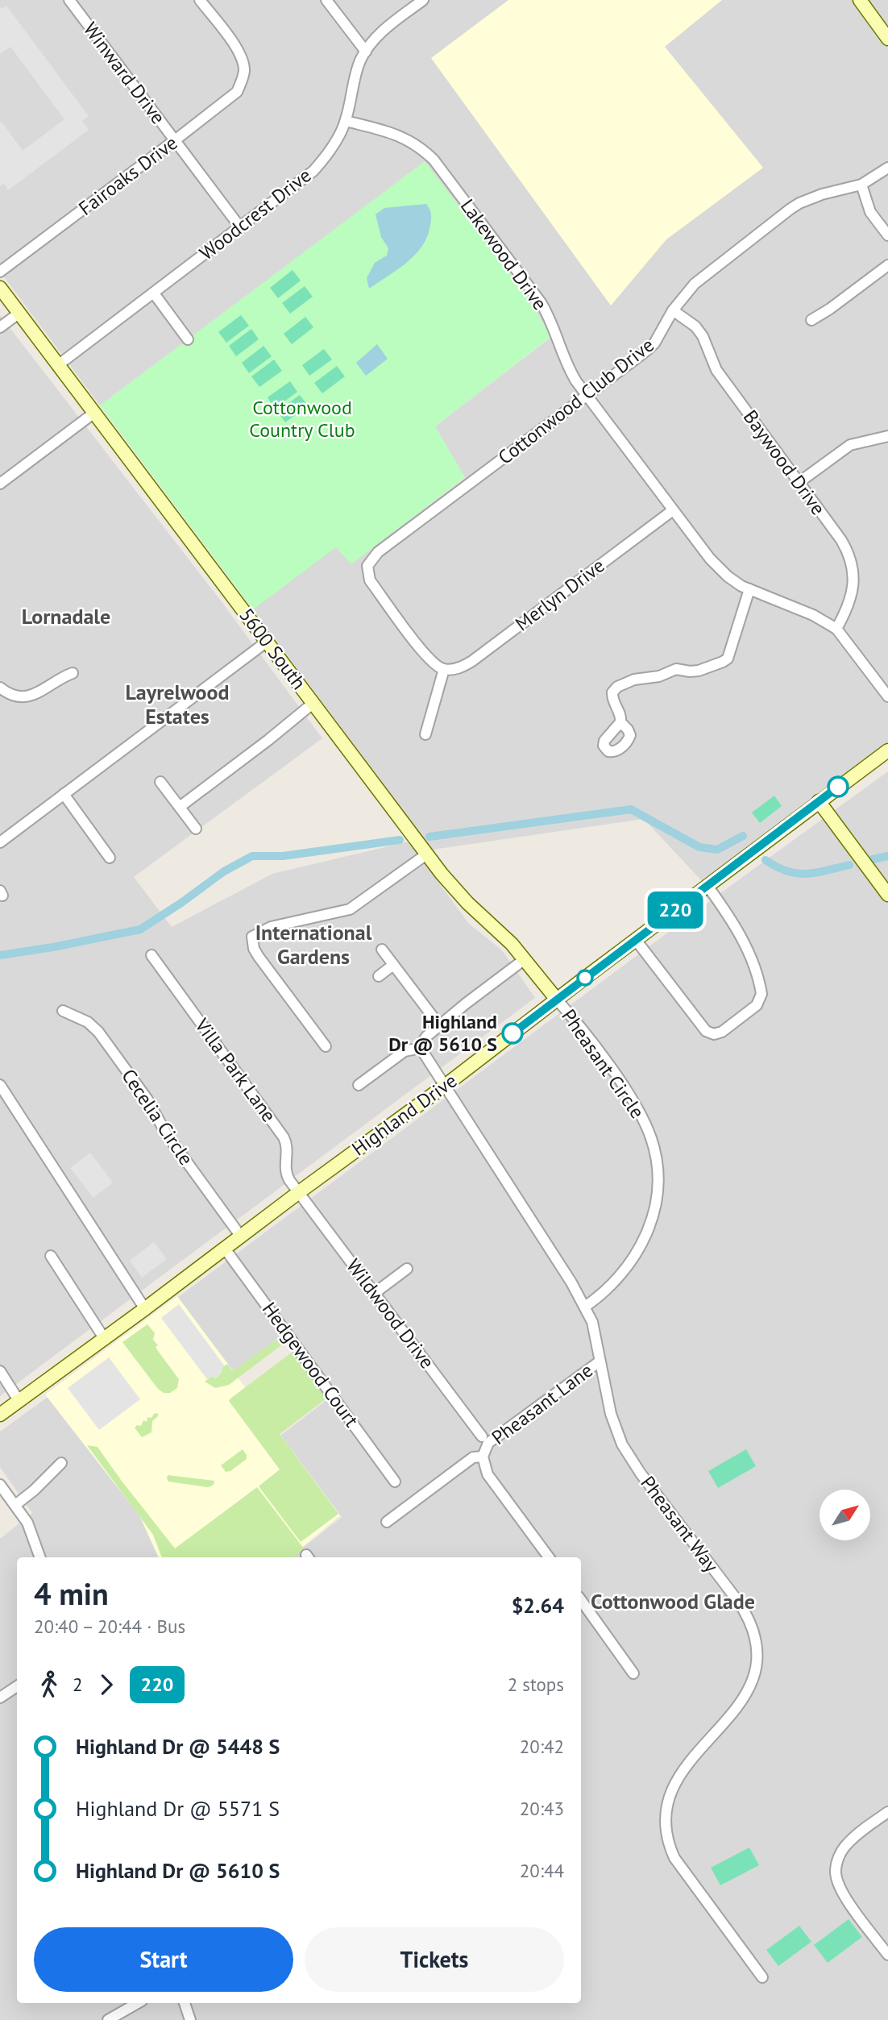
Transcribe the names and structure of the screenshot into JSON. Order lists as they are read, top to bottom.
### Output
{
  "streets": {
    "main road": ["5600 South", "Highland Drive"],
    "street": [
      "Winward Drive",
      "Fairoaks Drive",
      "Woodcrest Drive",
      "Lakewood Drive",
      "Cottonwood Club Drive",
      "Baywood Drive",
      "Merlyn Drive",
      "Pheasant Circle",
      "Villa Park Lane",
      "Cecelia Circle",
      "Wildwood Drive",
      "Hedgewood Court",
      "Pheasant Lane",
      "Pheasant Way"
    ]
  },
  "crossings": [
    ["Winward Drive", "Fairoaks Drive"],
    ["Winward Drive", "Woodcrest Drive"],
    ["Woodcrest Drive", "Lakewood Drive"],
    ["Woodcrest Drive", "5600 South"],
    ["Lakewood Drive", "Cottonwood Club Drive"],
    ["Lakewood Drive", "Baywood Drive"],
    ["Lakewood Drive", "Merlyn Drive"],
    ["Cottonwood Club Drive", "Baywood Drive"],
    ["Cottonwood Club Drive", "Merlyn Drive"],
    ["5600 South", "Pheasant Circle"],
    ["5600 South", "Highland Drive"],
    ["Pheasant Circle", "Highland Drive"],
    ["Pheasant Circle", "Pheasant Way"],
    ["Villa Park Lane", "Highland Drive"],
    ["Villa Park Lane", "Wildwood Drive"],
    ["Highland Drive", "Cecelia Circle"],
    ["Highland Drive", "Wildwood Drive"],
    ["Highland Drive", "Hedgewood Court"],
    ["Highland Drive", "Pheasant Way"],
    ["Pheasant Lane", "Pheasant Way"]
  ],
  "districts": [
    "Lornadale",
    "Layrelwood Estates",
    "International Gardens",
    "Cottonwood Glade"
  ],
  "parks": ["Cottonwood Country Club"],
  "places": ["Highland Dr @ 5610 S"],
  "lines": ["bus line 220"],
  "north": "top right",
  "page": {
    "on_map": "220",
    "heading": ["4 min", "20:40 – 20:44 · Bus", "$2.64"],
    "legs": ["2", "220", "2 stops"],
    "list": [
      {
        "name": "Highland Dr @ 5448 S",
        "value": "20:42"
      },
      {
        "name": "Highland Dr @ 5571 S",
        "value": "20:43"
      },
      {
        "name": "Highland Dr @ 5610 S",
        "value": "20:44"
      }
    ],
    "buttons": ["Start", "Tickets"]
  }
}
